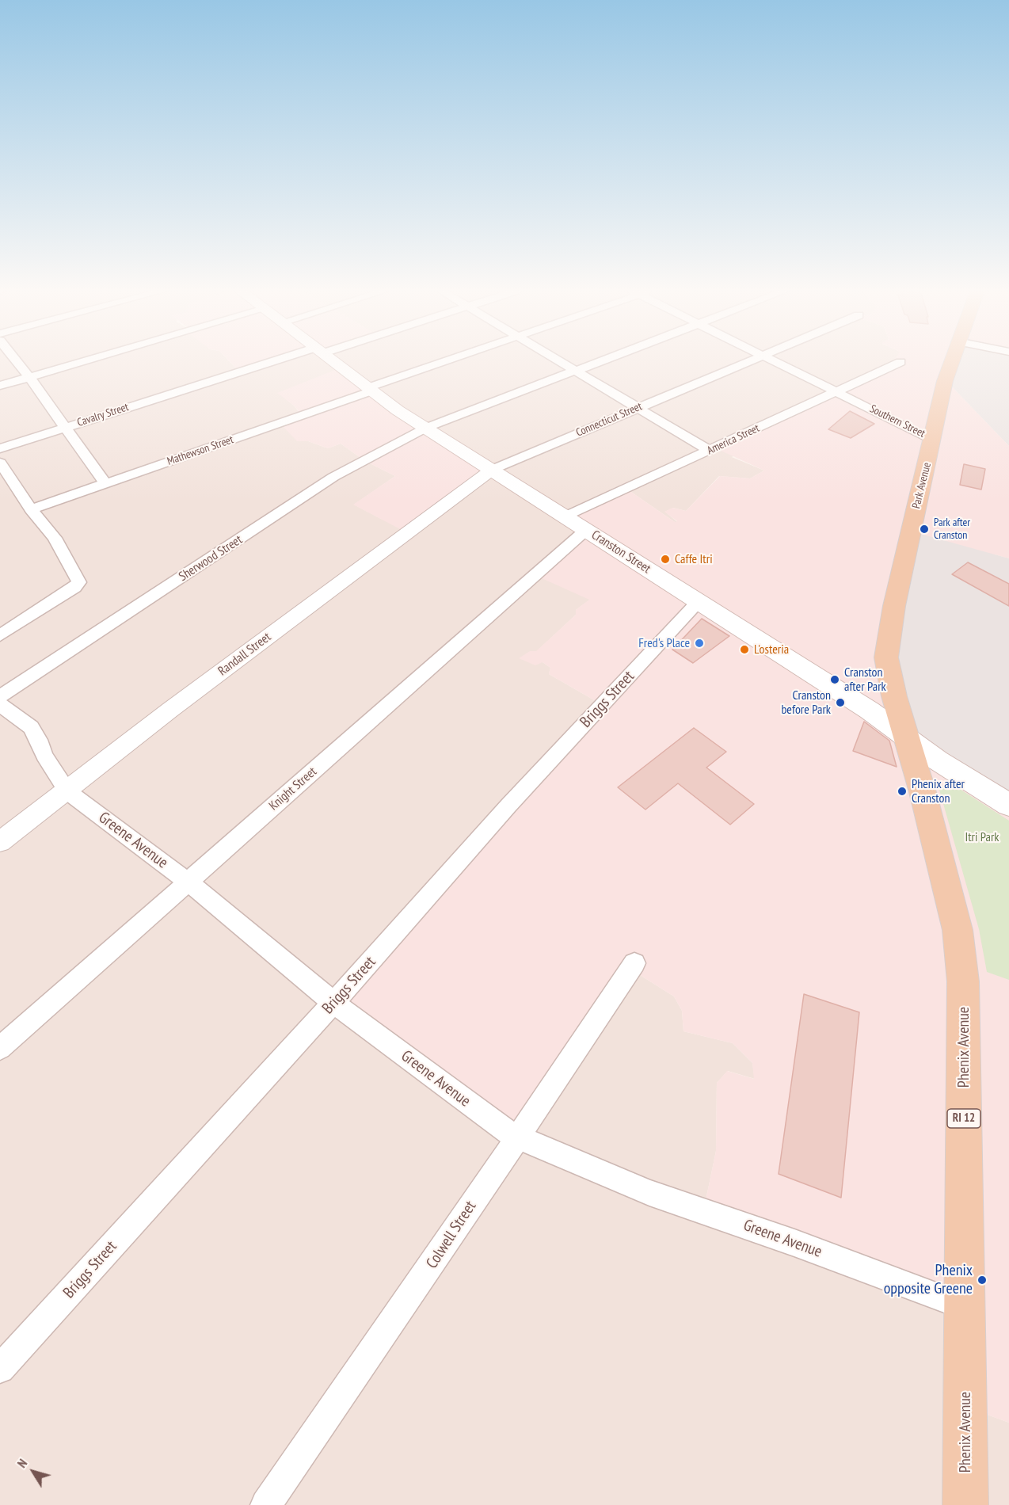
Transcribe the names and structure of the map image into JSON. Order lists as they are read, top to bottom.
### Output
{
  "streets": {
    "main road": [
      "Park Avenue",
      "Cranston Street",
      "Phenix Avenue",
      "RI 12"
    ],
    "street": [
      "Cavalry Street",
      "Connecticut Street",
      "Southern Street",
      "America Street",
      "Mathewson Street",
      "Sherwood Street",
      "Randall Street",
      "Briggs Street",
      "Knight Street",
      "Greene Avenue",
      "Colwell Street"
    ]
  },
  "crossings": [
    ["Connecticut Street", "Cranston Street"],
    ["Connecticut Street", "Randall Street"],
    ["Southern Street", "America Street"],
    ["Southern Street", "Park Avenue"],
    ["America Street", "Cranston Street"],
    ["Mathewson Street", "Cranston Street"],
    ["Park Avenue", "Cranston Street"],
    ["Park Avenue", "Phenix Avenue"],
    ["Cranston Street", "Sherwood Street"],
    ["Cranston Street", "Randall Street"],
    ["Cranston Street", "Briggs Street"],
    ["Cranston Street", "Knight Street"],
    ["Cranston Street", "Phenix Avenue"],
    ["Randall Street", "Greene Avenue"],
    ["Briggs Street", "Greene Avenue"],
    ["Knight Street", "Greene Avenue"],
    ["Greene Avenue", "Phenix Avenue"],
    ["Greene Avenue", "Colwell Street"]
  ],
  "parks": ["Itri Park"],
  "places": [
    "Park after Cranston",
    "Caffe Itri",
    "Fred's Place",
    "L'osteria",
    "Cranston after Park",
    "Cranston before Park",
    "Phenix after Cranston",
    "Phenix opposite Greene"
  ],
  "north": "top left"
}
